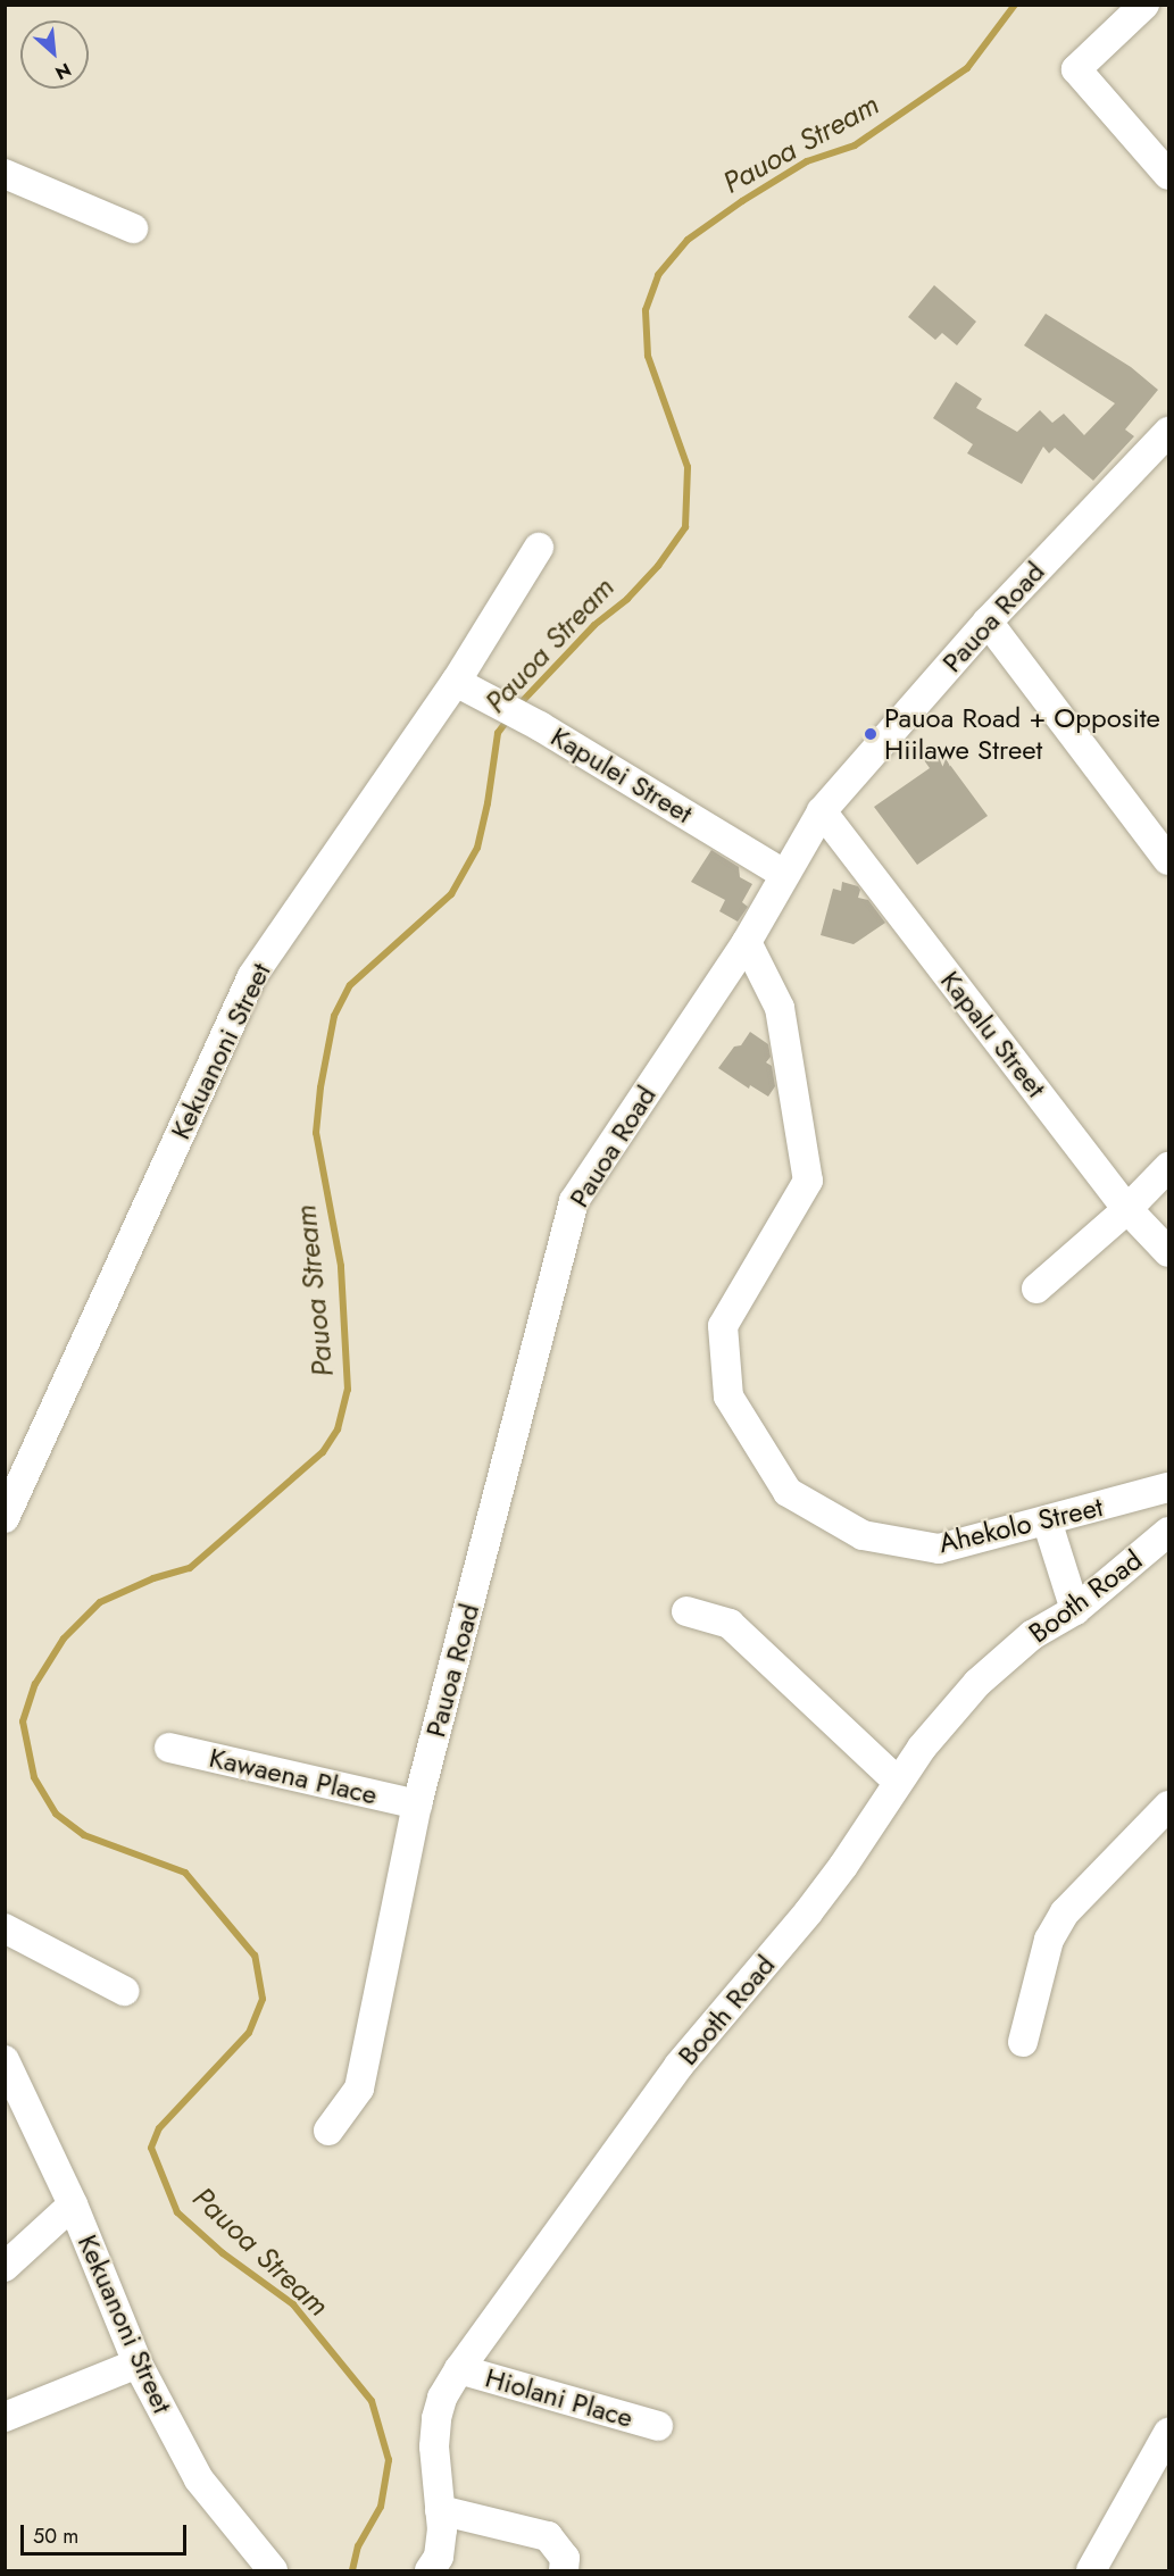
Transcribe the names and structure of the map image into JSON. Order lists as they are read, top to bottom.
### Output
{
  "streets": {
    "street": [
      "Pauoa Road",
      "Kapulei Street",
      "Kapalu Street",
      "Kekuanoni Street",
      "Ahekolo Street",
      "Booth Road",
      "Kawaena Place",
      "Hiolani Place"
    ]
  },
  "crossings": [
    ["Pauoa Road", "Kapulei Street"],
    ["Pauoa Road", "Kapalu Street"],
    ["Pauoa Road", "Ahekolo Street"],
    ["Pauoa Road", "Kawaena Place"],
    ["Kapulei Street", "Kekuanoni Street"],
    ["Booth Road", "Hiolani Place"]
  ],
  "water": ["Pauoa Stream"],
  "places": ["Pauoa Road + Opposite Hiilawe Street"],
  "scale_bar": "50 m",
  "north": "bottom right"
}
